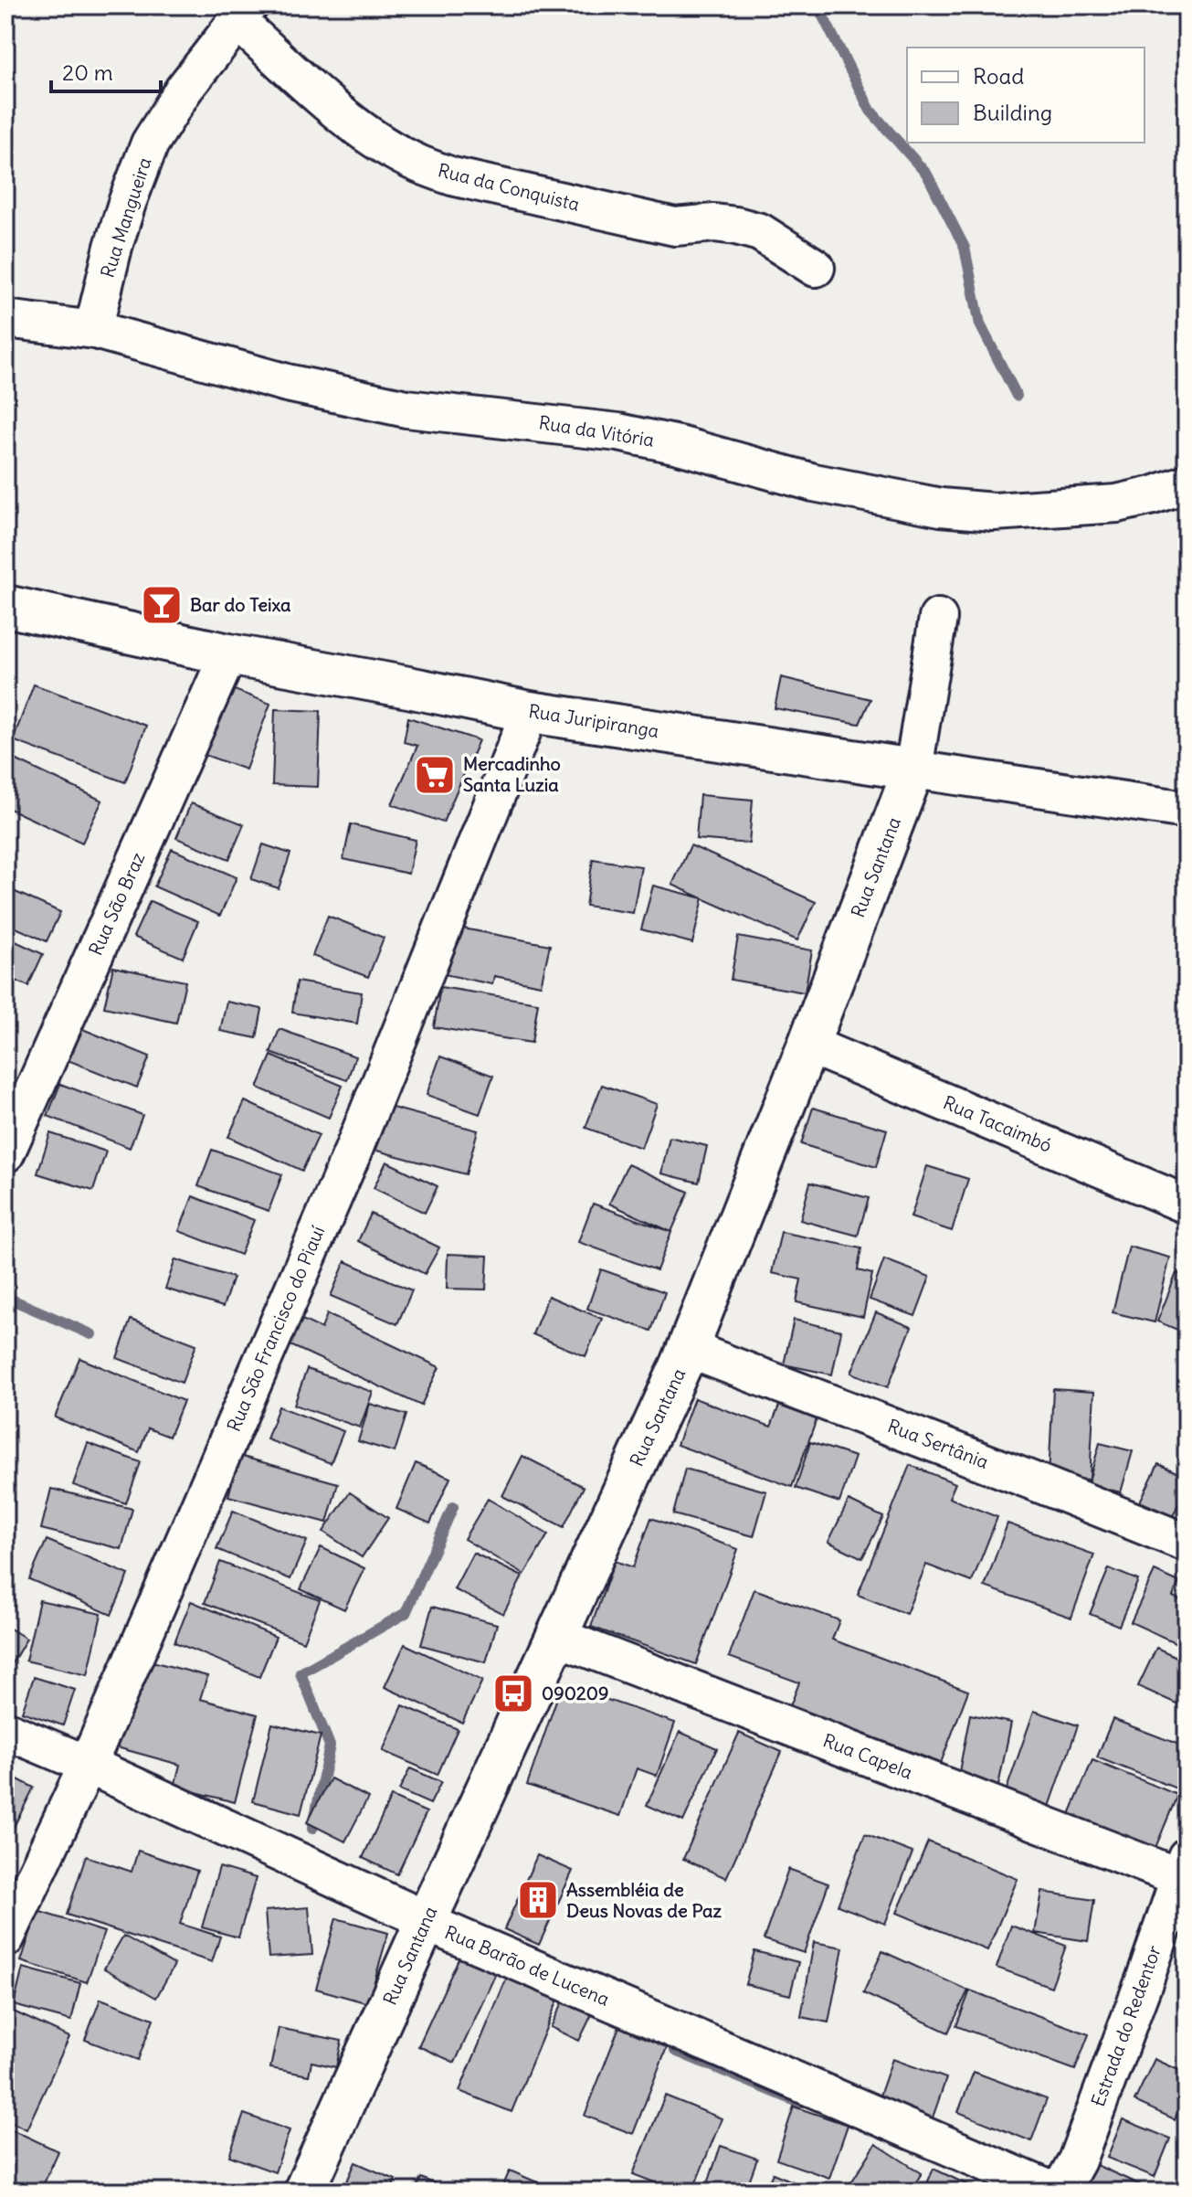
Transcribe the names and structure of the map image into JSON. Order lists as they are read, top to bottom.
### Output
{
  "streets": {
    "street": [
      "Rua da Conquista",
      "Rua Mangueira",
      "Rua da Vitória",
      "Rua Juripiranga",
      "Rua Santana",
      "Rua São Braz",
      "Rua Tacaimbó",
      "Rua São Francisco do Piauí",
      "Rua Sertânia",
      "Rua Capela",
      "Rua Barão de Lucena",
      "Estrada do Redentor"
    ]
  },
  "crossings": [
    ["Rua da Conquista", "Rua Mangueira"],
    ["Rua Mangueira", "Rua da Vitória"],
    ["Rua Juripiranga", "Rua Santana"],
    ["Rua Juripiranga", "Rua São Braz"],
    ["Rua Juripiranga", "Rua São Francisco do Piauí"],
    ["Rua Santana", "Rua Tacaimbó"],
    ["Rua Santana", "Rua Sertânia"],
    ["Rua Santana", "Rua Capela"],
    ["Rua Santana", "Rua Barão de Lucena"],
    ["Rua São Francisco do Piauí", "Rua Barão de Lucena"],
    ["Rua Capela", "Estrada do Redentor"],
    ["Rua Barão de Lucena", "Estrada do Redentor"]
  ],
  "places": {
    "bar": ["Bar do Teixa"],
    "supermarket": ["Mercadinho Santa Luzia"],
    "bus stop": ["090209"],
    "building": ["Assembléia de Deus Novas de Paz"]
  },
  "legend": ["Road", "Building"],
  "scale_bar": "20 m"
}
